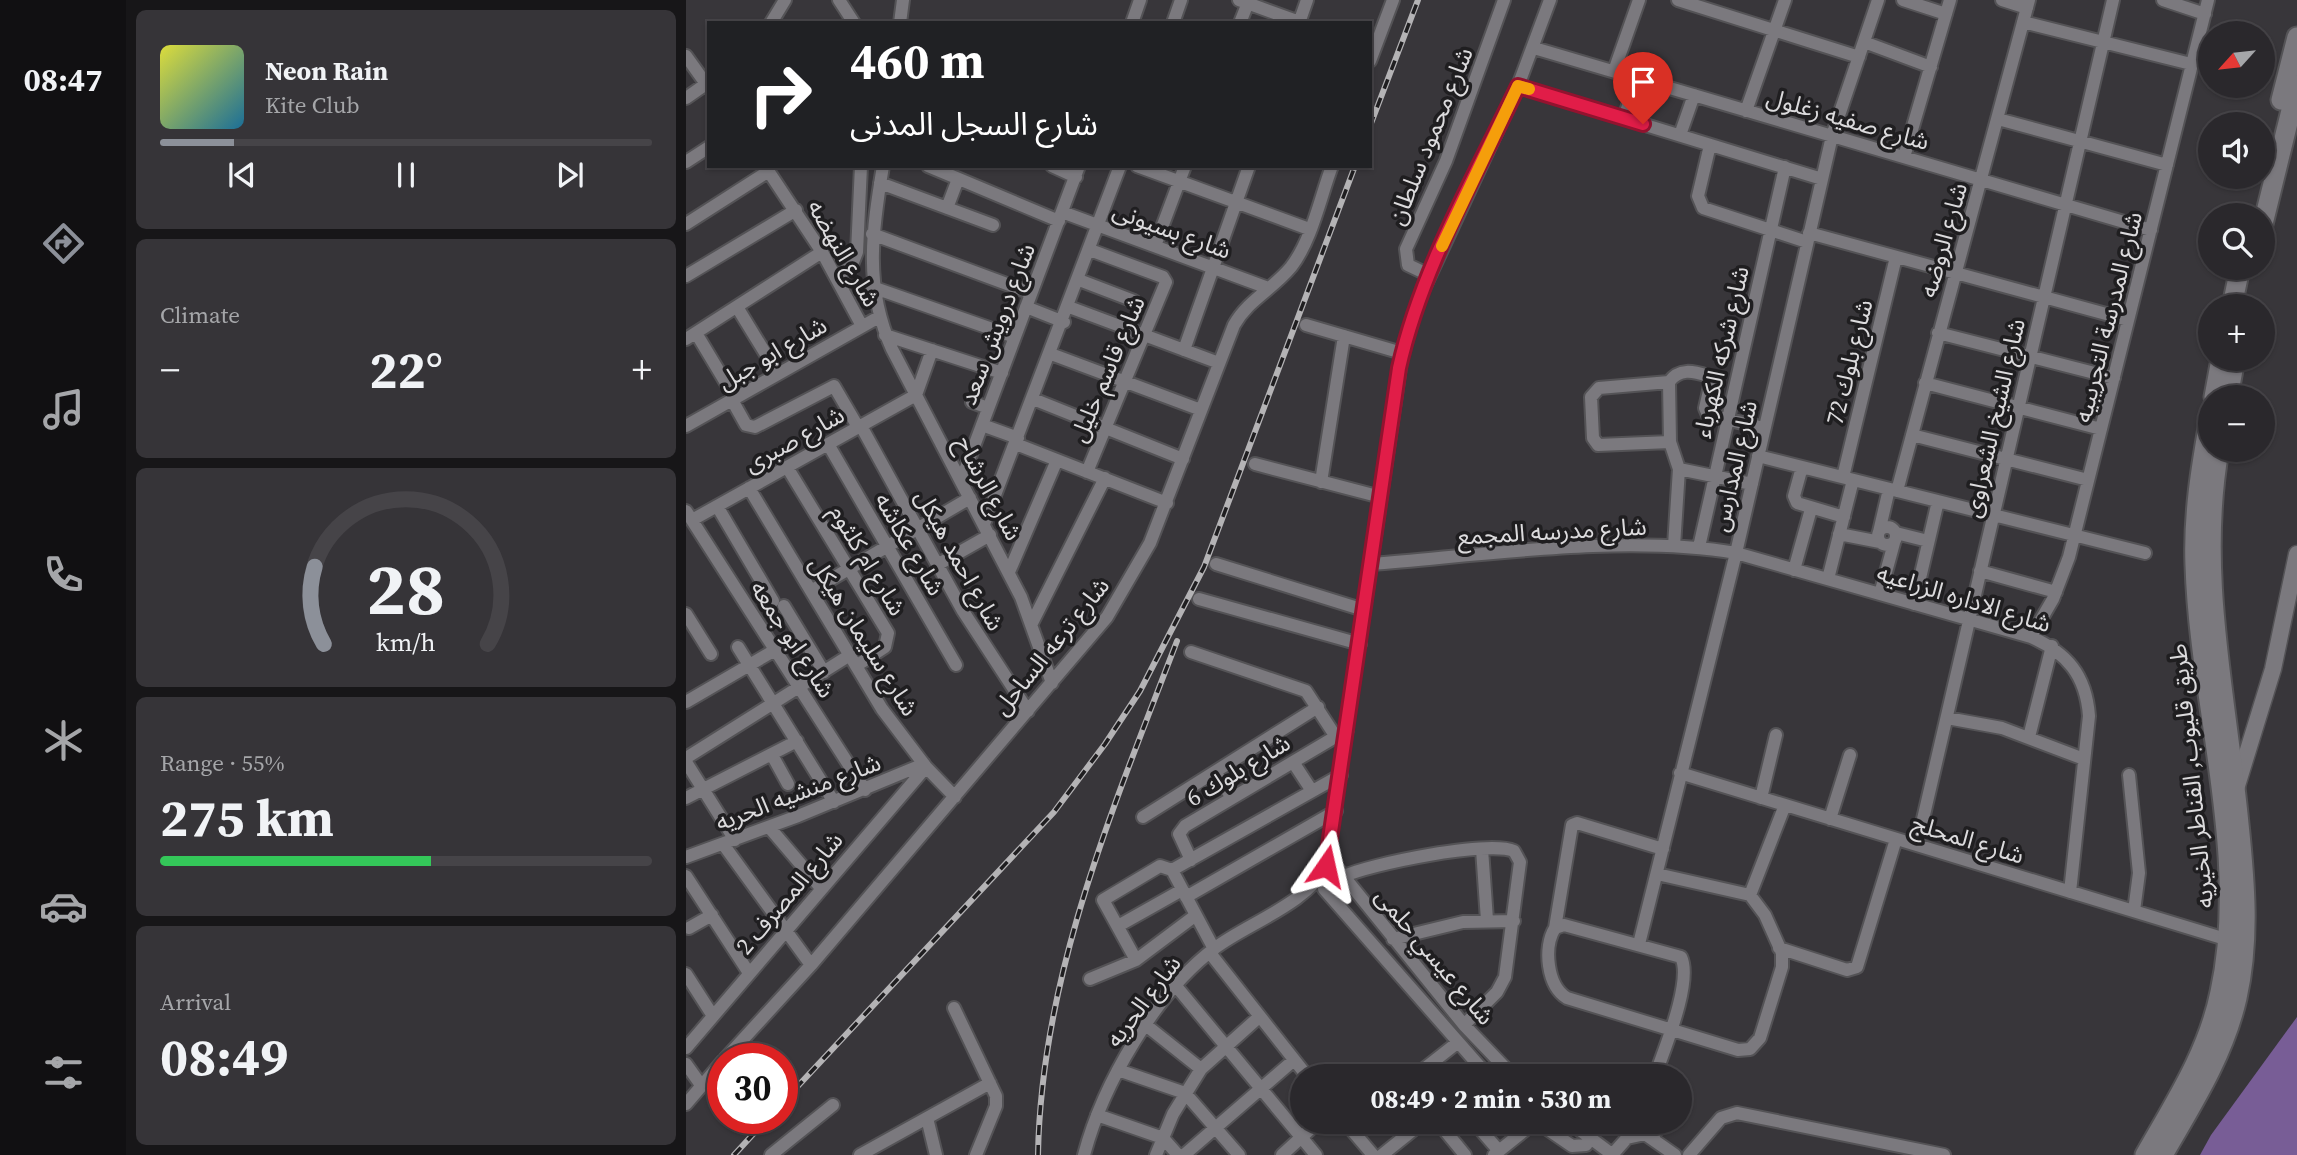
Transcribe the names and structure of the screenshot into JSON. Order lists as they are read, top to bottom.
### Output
{
  "streets": {
    "main road": ["طريق قليوب, القناطر الخيريه"],
    "street": [
      "شارع صفيه زغلول",
      "شارع محمود سلطان",
      "شارع بسيونى",
      "شارع الروضه",
      "شارع النهضه",
      "شارع المدرسة التجريبيه",
      "شارع درويش سعد",
      "شارع شركه الكهرباء",
      "شارع ابو جبل",
      "شارع بلوك 72",
      "شارع قاسم خليل",
      "شارع الشيخ الشعراوى",
      "شارع صبرى",
      "شارع المدارس",
      "شارع الرشاح",
      "شارع مدرسه المجمع",
      "شارع عكاشه",
      "شارع ام كلثوم",
      "شارع احمد هيكل",
      "شارع الاداره الزراعيه",
      "شارع سليمان هيكل",
      "شارع ابو جمعه",
      "شارع ترعه الساحل",
      "شارع بلوك 6",
      "شارع منشيه الحريه",
      "شارع المحلج",
      "شارع المصرف 2",
      "شارع عيسي حلمى",
      "شارع الحريه"
    ]
  },
  "crossings": [
    ["شارع صفيه زغلول", "شارع الروضه"],
    ["شارع صفيه زغلول", "شارع المدرسة التجريبيه"],
    ["شارع صفيه زغلول", "شارع الشيخ الشعراوى"],
    ["شارع صفيه زغلول", "شارع المدارس"],
    ["شارع صفيه زغلول", "شارع الحريه"],
    ["شارع محمود سلطان", "شارع الحريه"],
    ["شارع بسيونى", "شارع درويش سعد"],
    ["شارع بسيونى", "شارع ترعه الساحل"],
    ["شارع الروضه", "شارع الاداره الزراعيه"],
    ["شارع النهضه", "شارع ابو جبل"],
    ["شارع المدرسة التجريبيه", "شارع الاداره الزراعيه"],
    ["شارع درويش سعد", "شارع الرشاح"],
    ["شارع شركه الكهرباء", "شارع مدرسه المجمع"],
    ["شارع ابو جبل", "شارع الرشاح"],
    ["شارع ابو جبل", "شارع احمد هيكل"],
    ["شارع بلوك 72", "شارع الاداره الزراعيه"],
    ["شارع الشيخ الشعراوى", "شارع الاداره الزراعيه"],
    ["شارع الشيخ الشعراوى", "شارع المحلج"],
    ["شارع صبرى", "شارع الرشاح"],
    ["شارع صبرى", "شارع عكاشه"],
    ["شارع صبرى", "شارع ام كلثوم"],
    ["شارع صبرى", "شارع احمد هيكل"],
    ["شارع صبرى", "شارع سليمان هيكل"],
    ["شارع صبرى", "شارع ابو جمعه"],
    ["شارع المدارس", "شارع مدرسه المجمع"],
    ["شارع المدارس", "شارع الاداره الزراعيه"],
    ["شارع المدارس", "شارع المحلج"],
    ["شارع الرشاح", "شارع ترعه الساحل"],
    ["شارع مدرسه المجمع", "شارع الاداره الزراعيه"],
    ["شارع مدرسه المجمع", "شارع الحريه"],
    ["شارع ام كلثوم", "شارع سليمان هيكل"],
    ["شارع احمد هيكل", "شارع ترعه الساحل"],
    ["شارع الاداره الزراعيه", "شارع المحلج"],
    ["شارع سليمان هيكل", "شارع ترعه الساحل"],
    ["شارع سليمان هيكل", "شارع منشيه الحريه"],
    ["شارع سليمان هيكل", "شارع المصرف 2"],
    ["شارع ابو جمعه", "شارع منشيه الحريه"],
    ["شارع بلوك 6", "شارع الحريه"],
    ["طريق قليوب, القناطر الخيريه", "شارع المحلج"],
    ["شارع منشيه الحريه", "شارع المصرف 2"],
    ["شارع عيسي حلمى", "شارع الحريه"]
  ],
  "north": "bottom left",
  "page": {
    "tabs": "08:47",
    "map_buttons": ["+", "−"],
    "turn": ["460 m", "شارع السجل المدنى"],
    "song": ["Neon Rain", "Kite Club"],
    "tile": [
      "Climate",
      ["Range · 55%", "275 km"],
      ["Arrival", "08:49"]
    ],
    "heat": ["−", "22°", "+"],
    "limit": "30",
    "trip": "08:49 · 2 min · 530 m",
    "gauge": ["28", "km/h"]
  }
}
